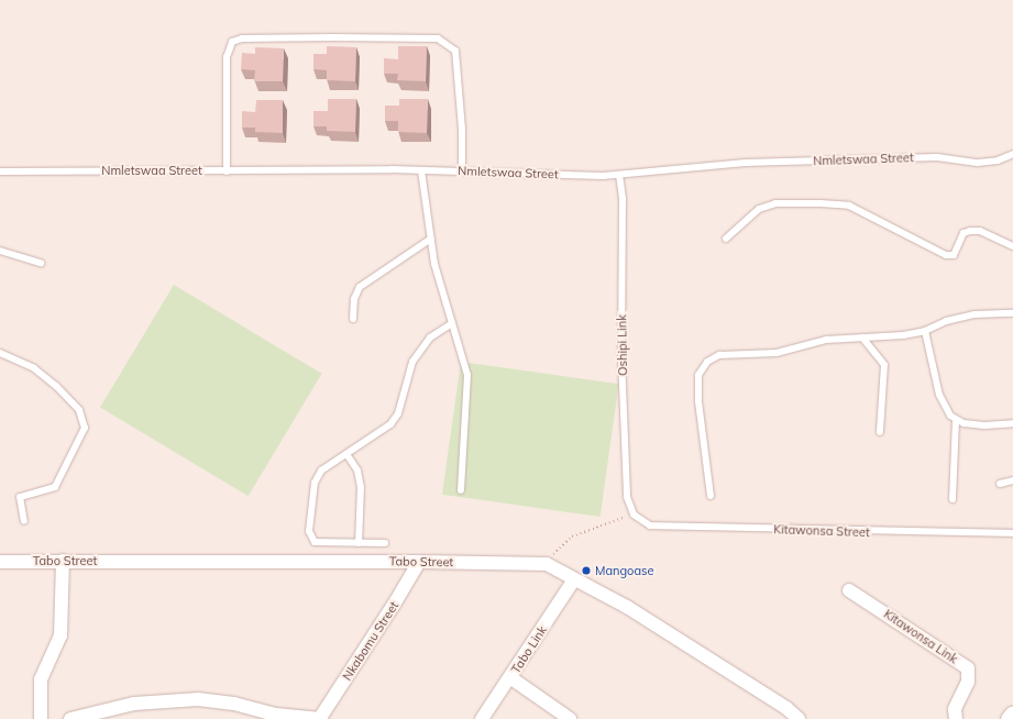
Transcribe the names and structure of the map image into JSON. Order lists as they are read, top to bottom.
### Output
{
  "streets": {
    "street": [
      "Tabo Street",
      "Kitawonsa Link",
      "Nkabomu Street",
      "Tabo Link"
    ],
    "lane": ["Nmletswaa Street", "Oshipi Link", "Kitawonsa Street"]
  },
  "crossings": [
    ["Nmletswaa Street", "Oshipi Link"],
    ["Oshipi Link", "Kitawonsa Street"],
    ["Tabo Street", "Nkabomu Street"],
    ["Tabo Street", "Tabo Link"]
  ],
  "places": ["Mangoase"]
}
